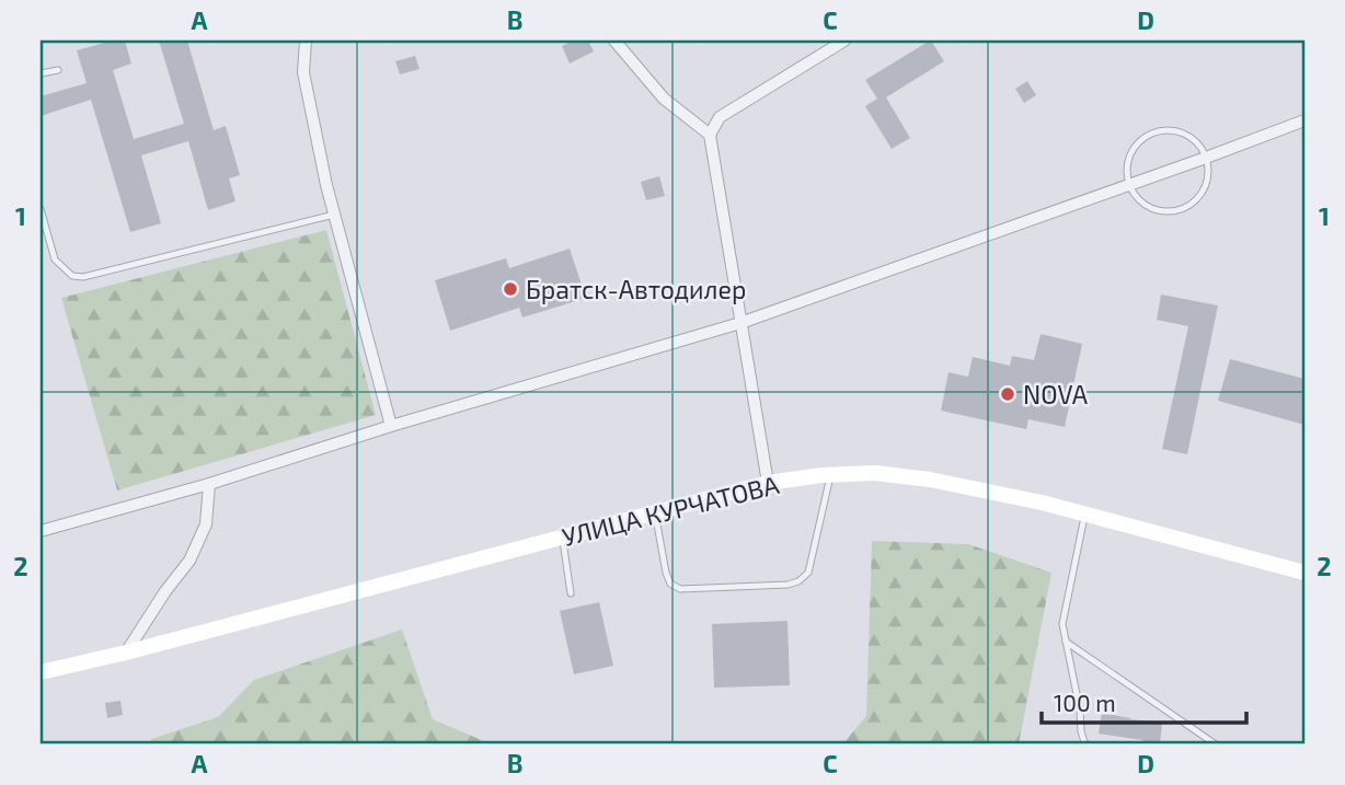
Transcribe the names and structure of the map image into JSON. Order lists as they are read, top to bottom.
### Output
{
  "streets": {
    "main road": ["УЛИЦА КУРЧАТОВА"]
  },
  "places": ["Братск-Автодилер", "NOVA"],
  "scale_bar": "100 m",
  "grid": {
    "columns": [
      "A",
      "B",
      "C",
      "D"
    ],
    "rows": ["1", "2"]
  }
}
